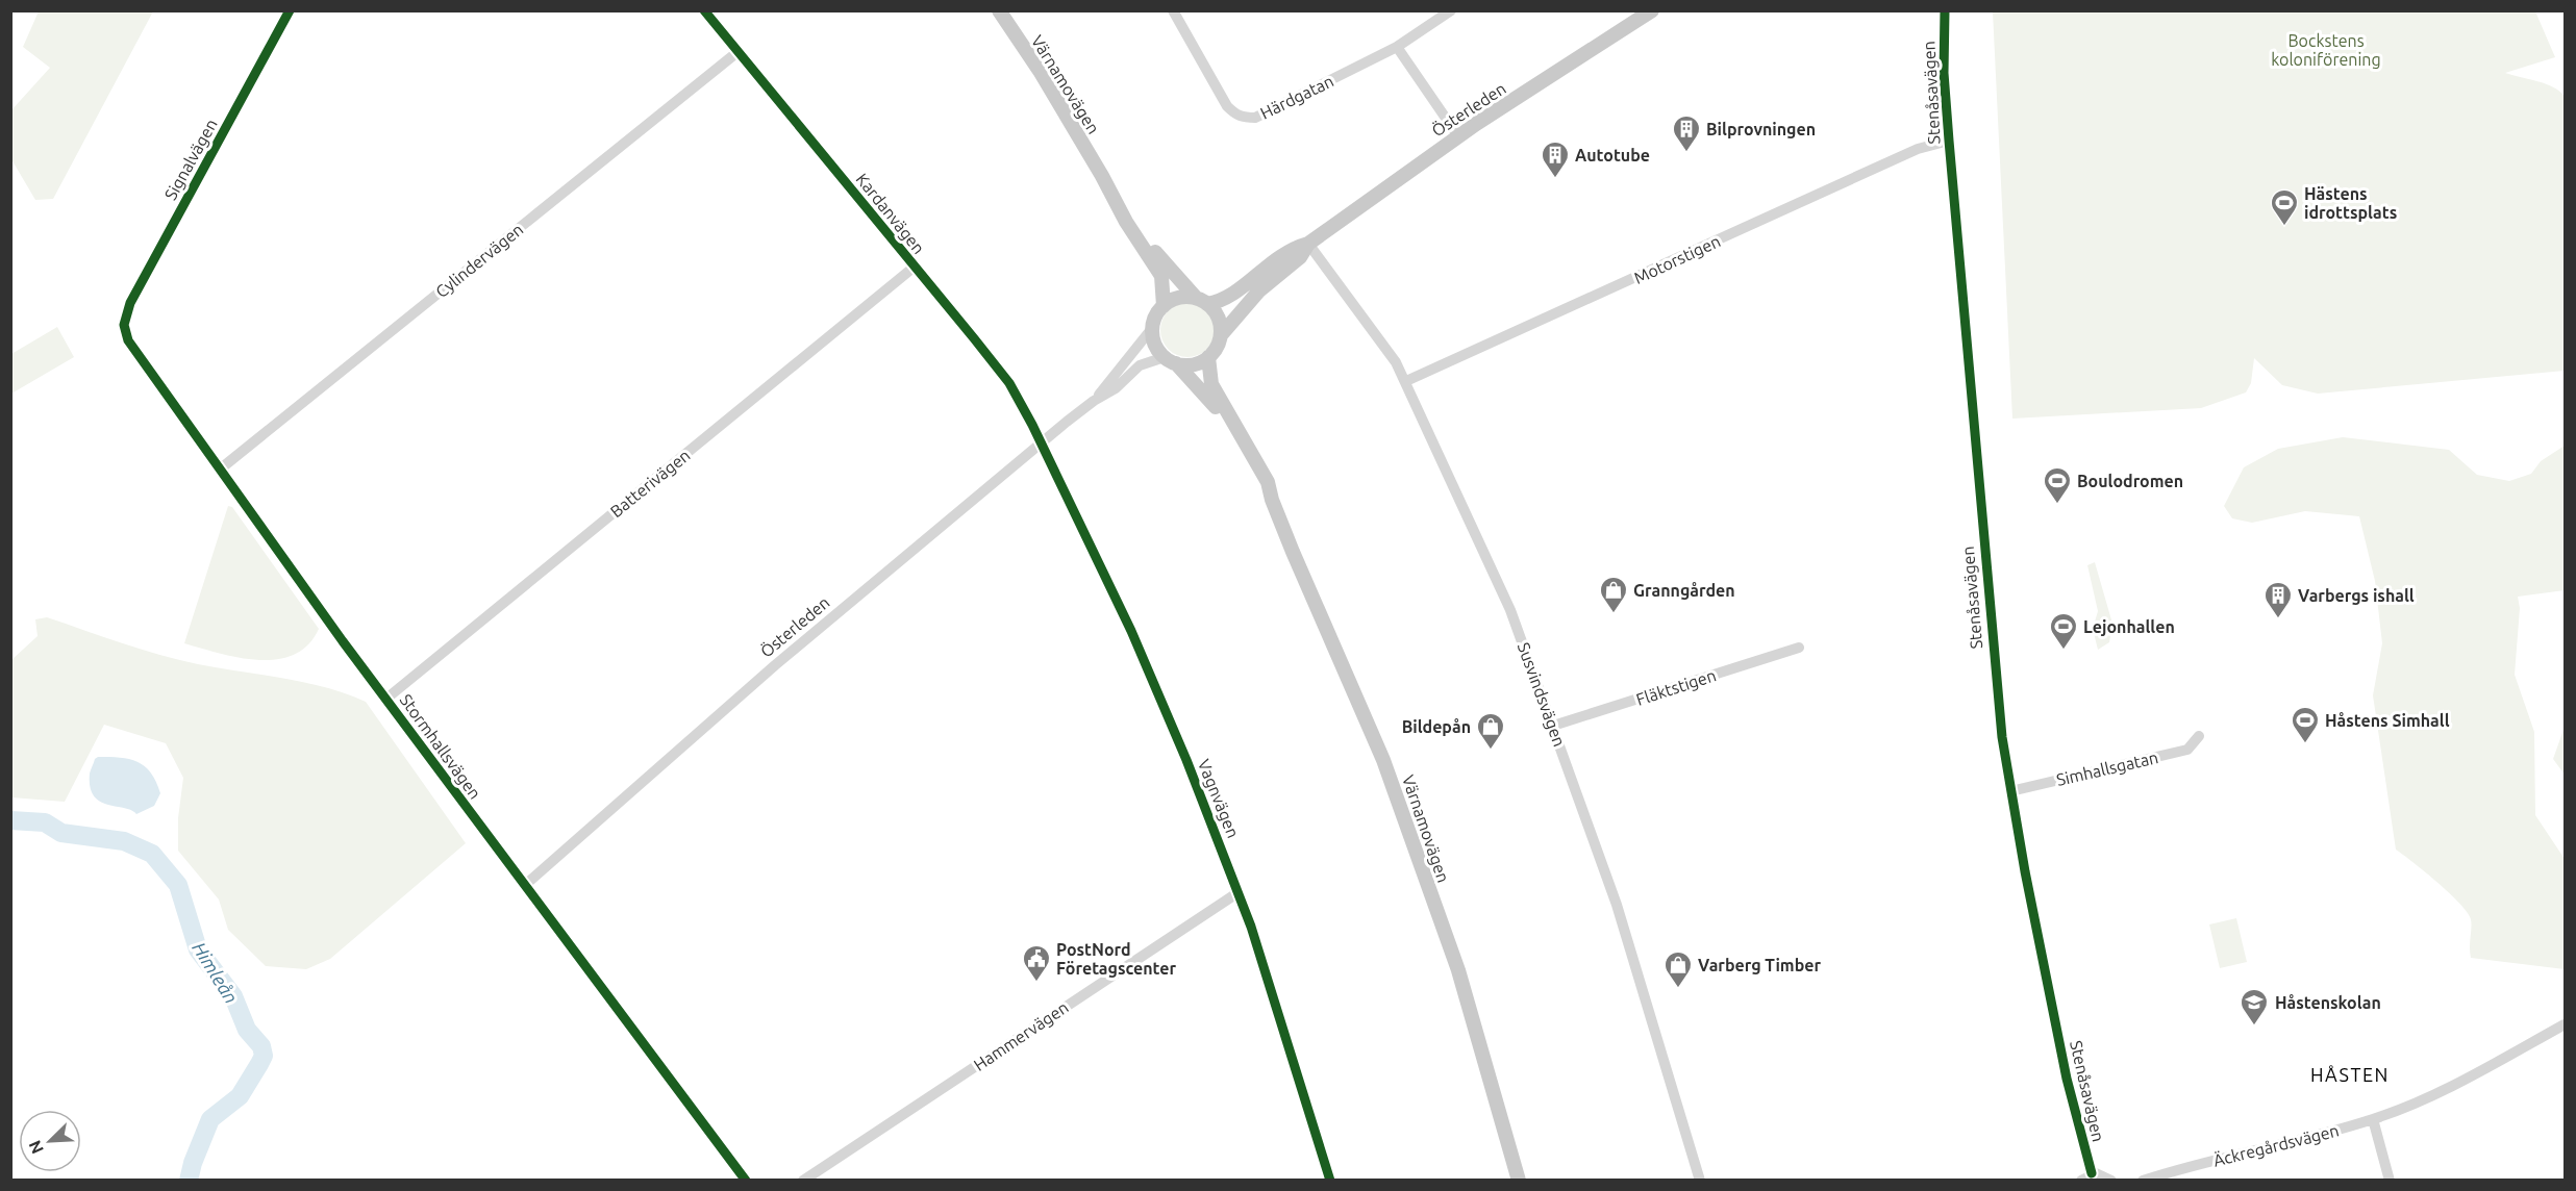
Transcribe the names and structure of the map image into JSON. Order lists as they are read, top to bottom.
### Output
{
  "streets": {
    "main road": ["Värnamovägen", "Österleden"],
    "street": [
      "Stenåsavägen",
      "Härdgatan",
      "Signalvägen",
      "Kardanvägen",
      "Motorstigen",
      "Cylindervägen",
      "Batterivägen",
      "Fläktstigen",
      "Susvindsvägen",
      "Stormhallsvägen",
      "Simhallsgatan",
      "Vagnvägen",
      "Hammervägen",
      "Äckregårdsvägen"
    ]
  },
  "crossings": [
    ["Värnamovägen", "Österleden"],
    ["Stenåsavägen", "Motorstigen"],
    ["Stenåsavägen", "Simhallsgatan"],
    ["Österleden", "Kardanvägen"],
    ["Österleden", "Susvindsvägen"],
    ["Österleden", "Stormhallsvägen"],
    ["Österleden", "Vagnvägen"],
    ["Signalvägen", "Stormhallsvägen"],
    ["Kardanvägen", "Cylindervägen"],
    ["Kardanvägen", "Batterivägen"],
    ["Kardanvägen", "Vagnvägen"],
    ["Motorstigen", "Susvindsvägen"],
    ["Cylindervägen", "Stormhallsvägen"],
    ["Batterivägen", "Stormhallsvägen"],
    ["Fläktstigen", "Susvindsvägen"],
    ["Vagnvägen", "Hammervägen"]
  ],
  "districts": ["HÅSTEN"],
  "water": ["Himleån"],
  "parks": ["Bockstens koloniförening"],
  "places": {
    "building": ["Bilprovningen", "Autotube", "Varbergs ishall"],
    "sports": [
      "Hästens idrottsplats",
      "Boulodromen",
      "Lejonhallen",
      "Håstens Simhall"
    ],
    "shop": ["Granngården", "Bildepån", "Varberg Timber"],
    "public building": ["PostNord Företagscenter"],
    "school or university": ["Håstenskolan"]
  },
  "north": "bottom left"
}
